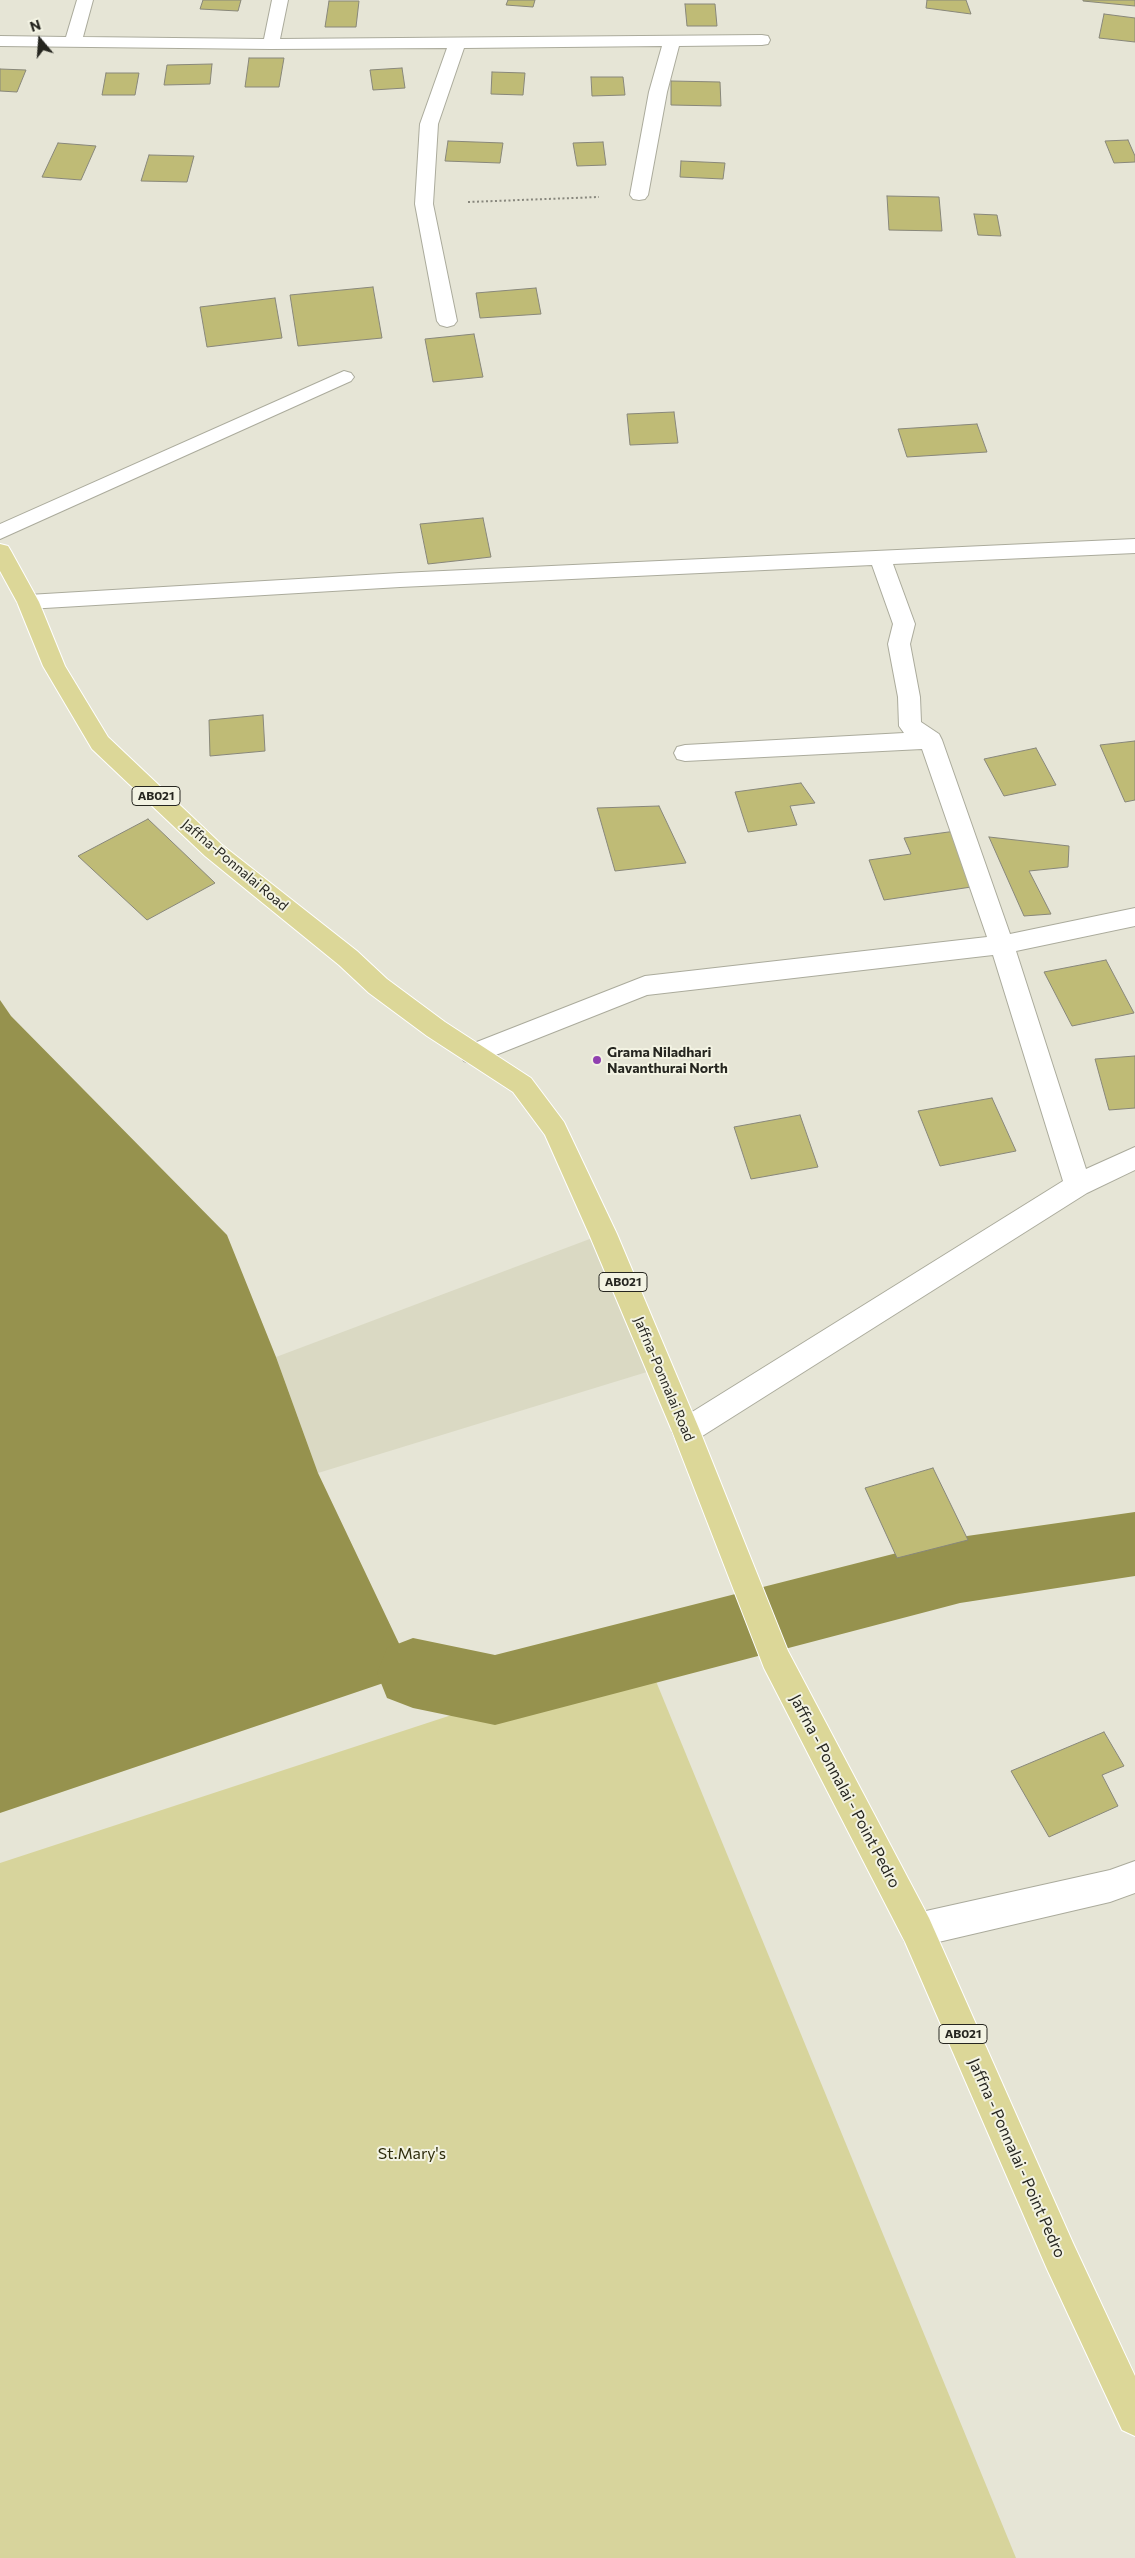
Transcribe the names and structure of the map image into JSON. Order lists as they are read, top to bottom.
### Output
{
  "streets": {
    "main road": ["AB021", "Jaffna-Ponnalai Road", "Jaffna - Ponnalai - Point Pedro"]
  },
  "crossings": [
    ["Jaffna-Ponnalai Road", "Jaffna - Ponnalai - Point Pedro"]
  ],
  "parks": ["St.Mary's"],
  "places": ["Grama Niladhari Navanthurai North"],
  "north": "top"
}
